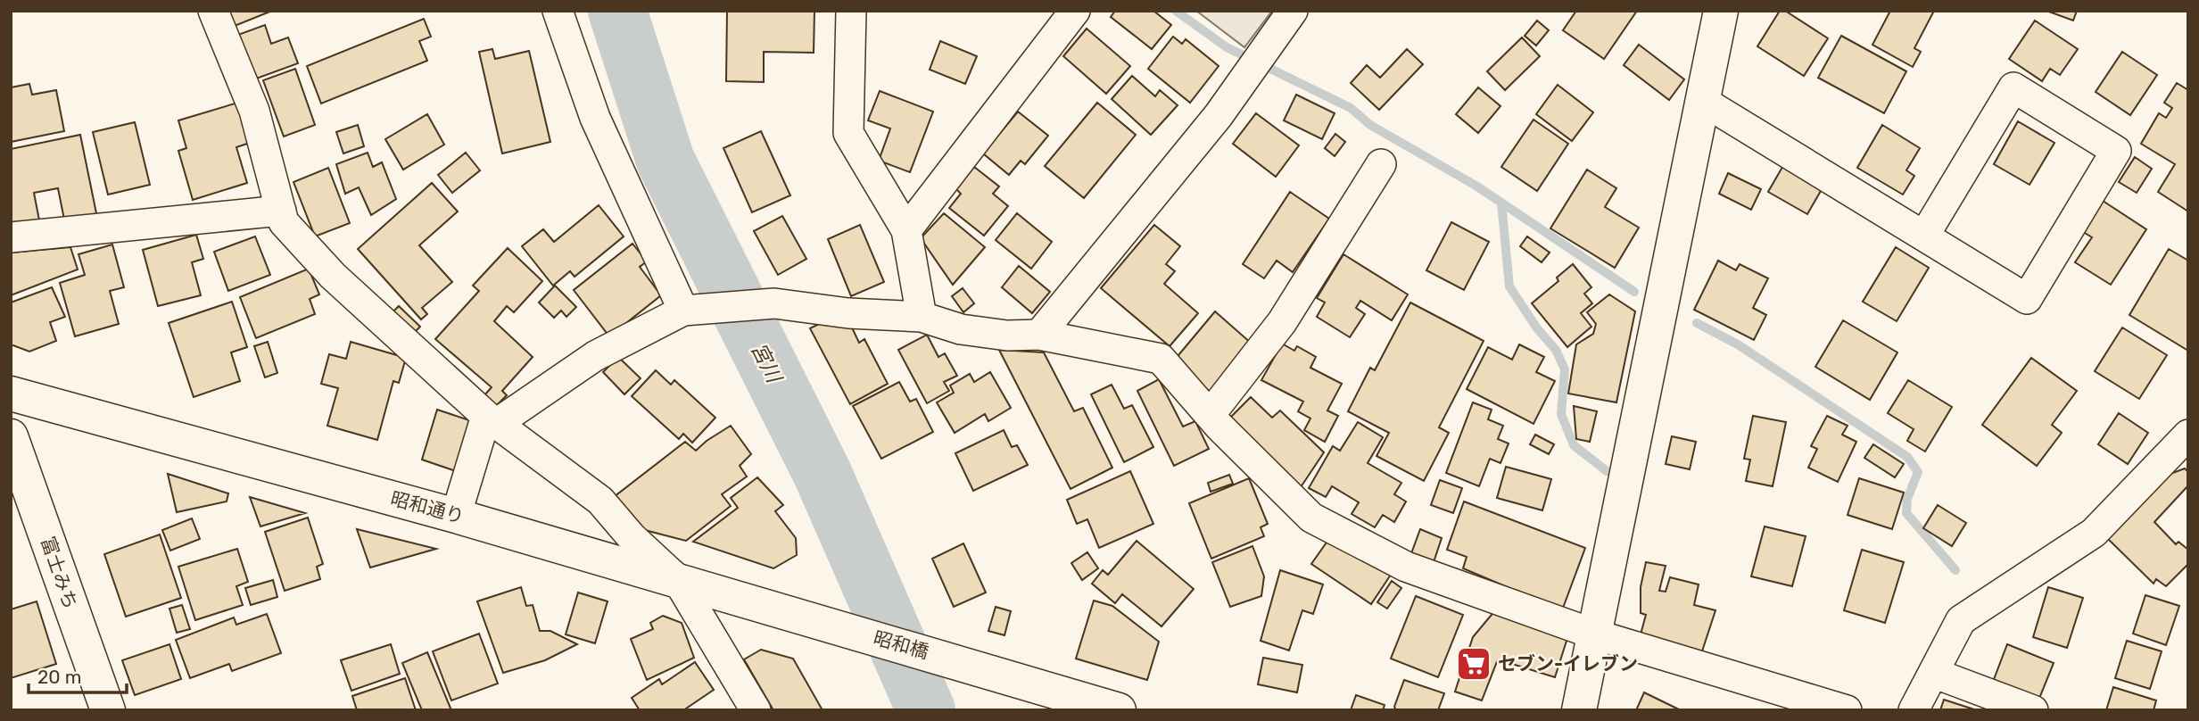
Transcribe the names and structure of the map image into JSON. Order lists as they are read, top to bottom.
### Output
{
  "streets": {
    "main road": ["昭和通り", "富士みち", "昭和橋"]
  },
  "crossings": [
    ["昭和通り", "昭和橋"]
  ],
  "water": ["宮川"],
  "places": {
    "supermarket": ["セブン-イレブン"]
  },
  "scale_bar": "20 m"
}
